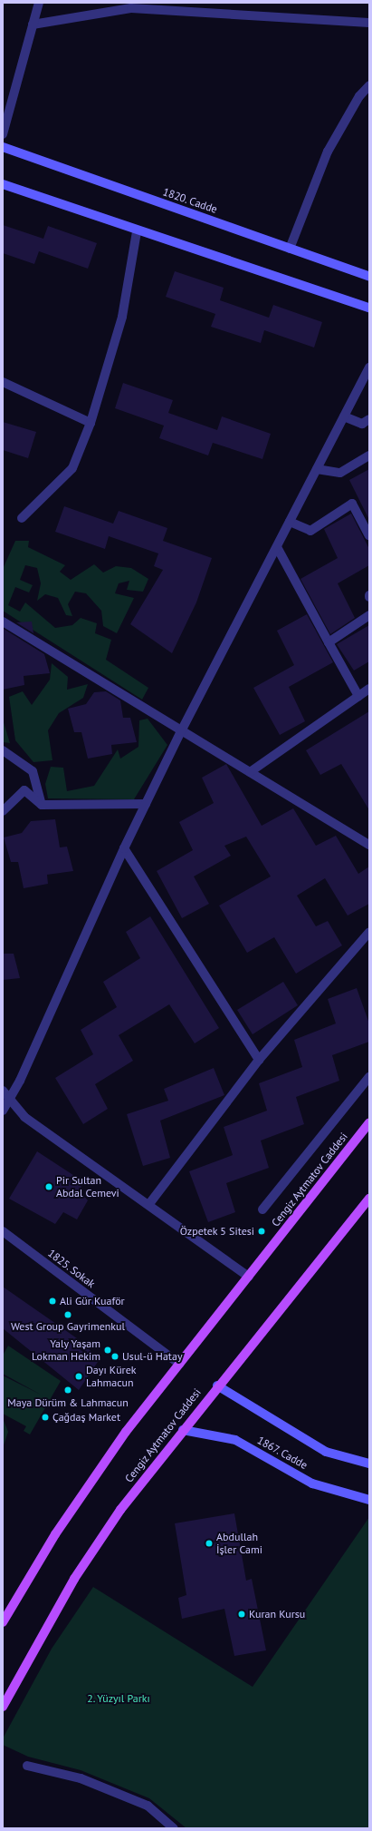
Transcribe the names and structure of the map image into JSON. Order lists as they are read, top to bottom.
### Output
{
  "streets": {
    "main road": ["1820. Cadde", "Cengiz Aytmatov Caddesi", "1867. Cadde"],
    "street": ["1825. Sokak"]
  },
  "crossings": [
    ["Cengiz Aytmatov Caddesi", "1825. Sokak"],
    ["Cengiz Aytmatov Caddesi", "1867. Cadde"]
  ],
  "parks": ["2. Yüzyıl Parkı"],
  "places": [
    "Pir Sultan Abdal Cemevi",
    "Özpetek 5 Sitesi",
    "Ali Gür Kuaför",
    "West Group Gayrimenkul",
    "Yaly Yaşam Lokman Hekim",
    "Usul-ü Hatay",
    "Dayı Kürek Lahmacun",
    "Maya Dürüm & Lahmacun",
    "Çağdaş Market",
    "Abdullah İşler Cami",
    "Kuran Kursu"
  ]
}
